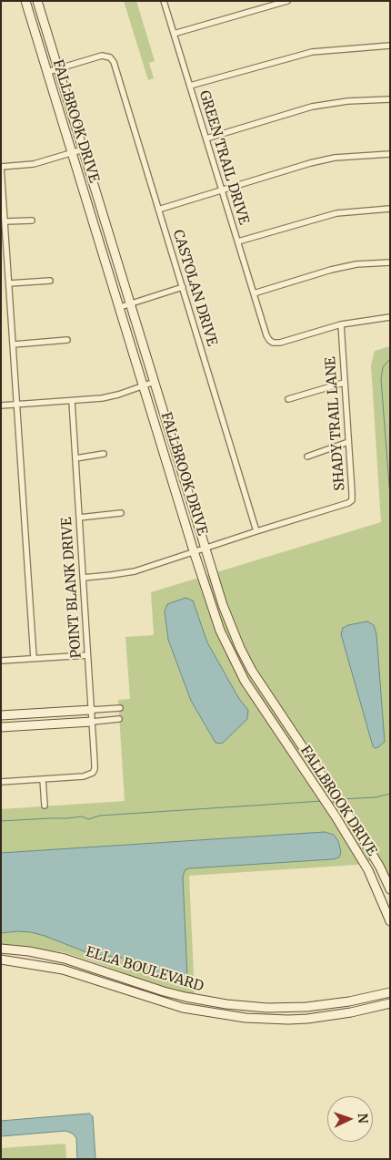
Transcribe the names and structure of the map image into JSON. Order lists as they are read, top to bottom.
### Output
{
  "streets": {
    "main road": ["FALLBROOK DRIVE", "ELLA BOULEVARD"],
    "street": [
      "GREEN TRAIL DRIVE",
      "CASTOLAN DRIVE",
      "SHADY TRAIL LANE",
      "POINT BLANK DRIVE"
    ]
  },
  "crossings": [
    ["FALLBROOK DRIVE", "CASTOLAN DRIVE"],
    ["GREEN TRAIL DRIVE", "SHADY TRAIL LANE"],
    ["CASTOLAN DRIVE", "SHADY TRAIL LANE"]
  ],
  "north": "right"
}
